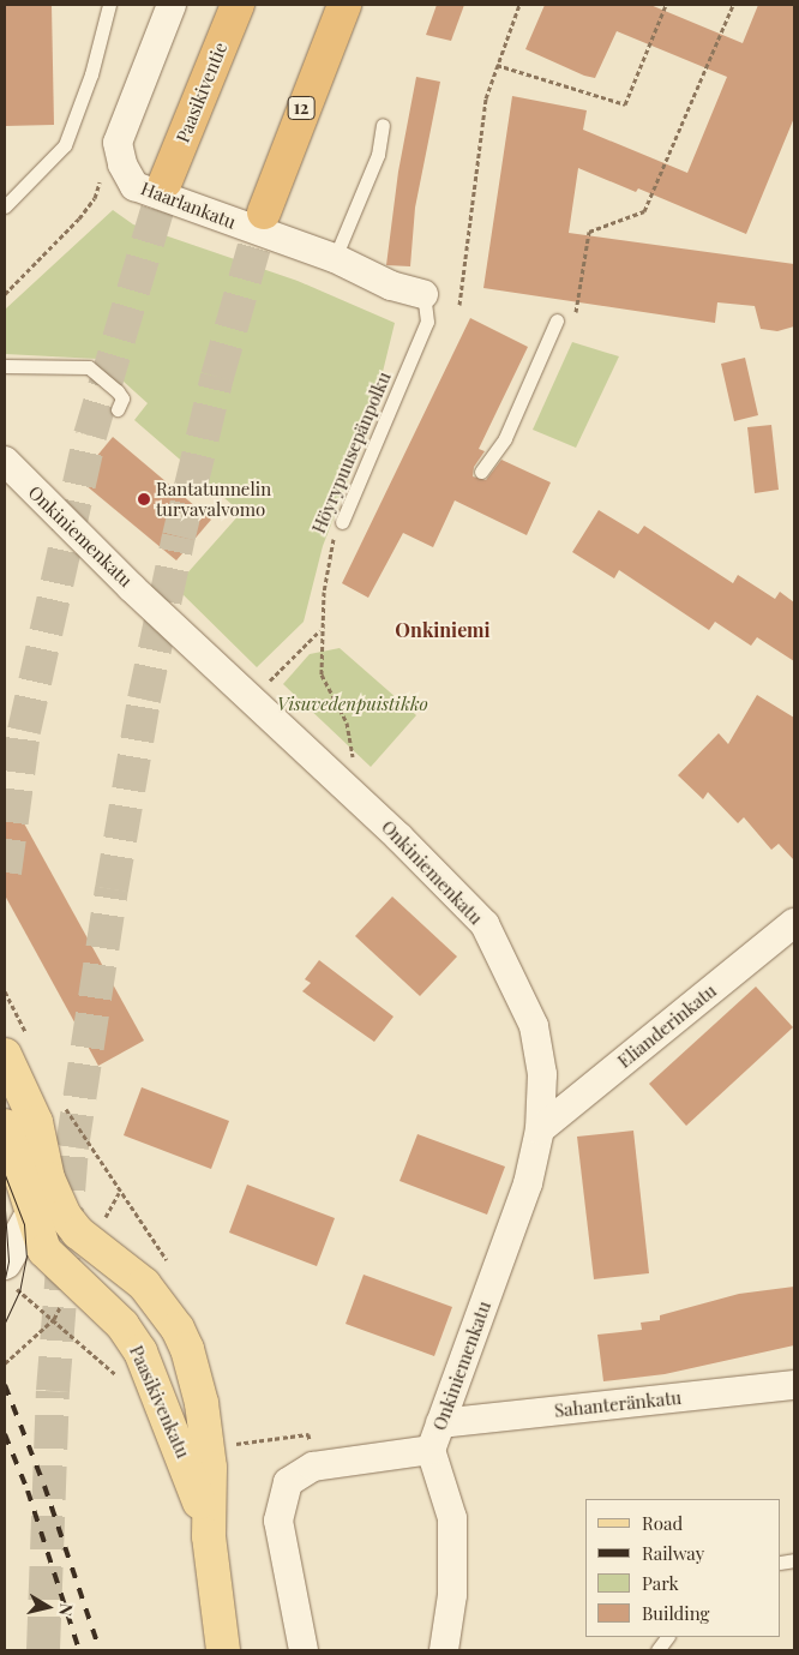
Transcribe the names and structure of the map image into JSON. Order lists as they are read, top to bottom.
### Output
{
  "streets": {
    "highway": ["Paasikiventie", "12"],
    "main road": ["Paasikivenkatu"],
    "street": [
      "Haarlankatu",
      "Onkiniemenkatu",
      "Elianderinkatu",
      "Sahanteränkatu"
    ],
    "lane": ["Höyrypuusepänpolku"]
  },
  "crossings": [
    ["Haarlankatu", "Höyrypuusepänpolku"],
    ["Höyrypuusepänpolku", "Onkiniemenkatu"],
    ["Onkiniemenkatu", "Elianderinkatu"],
    ["Onkiniemenkatu", "Sahanteränkatu"]
  ],
  "districts": ["Onkiniemi"],
  "parks": ["Visuvedenpuistikko"],
  "places": ["Rantatunnelin turvavalvomo"],
  "legend": [
    "Road",
    "Railway",
    "Park",
    "Building"
  ],
  "north": "right"
}
